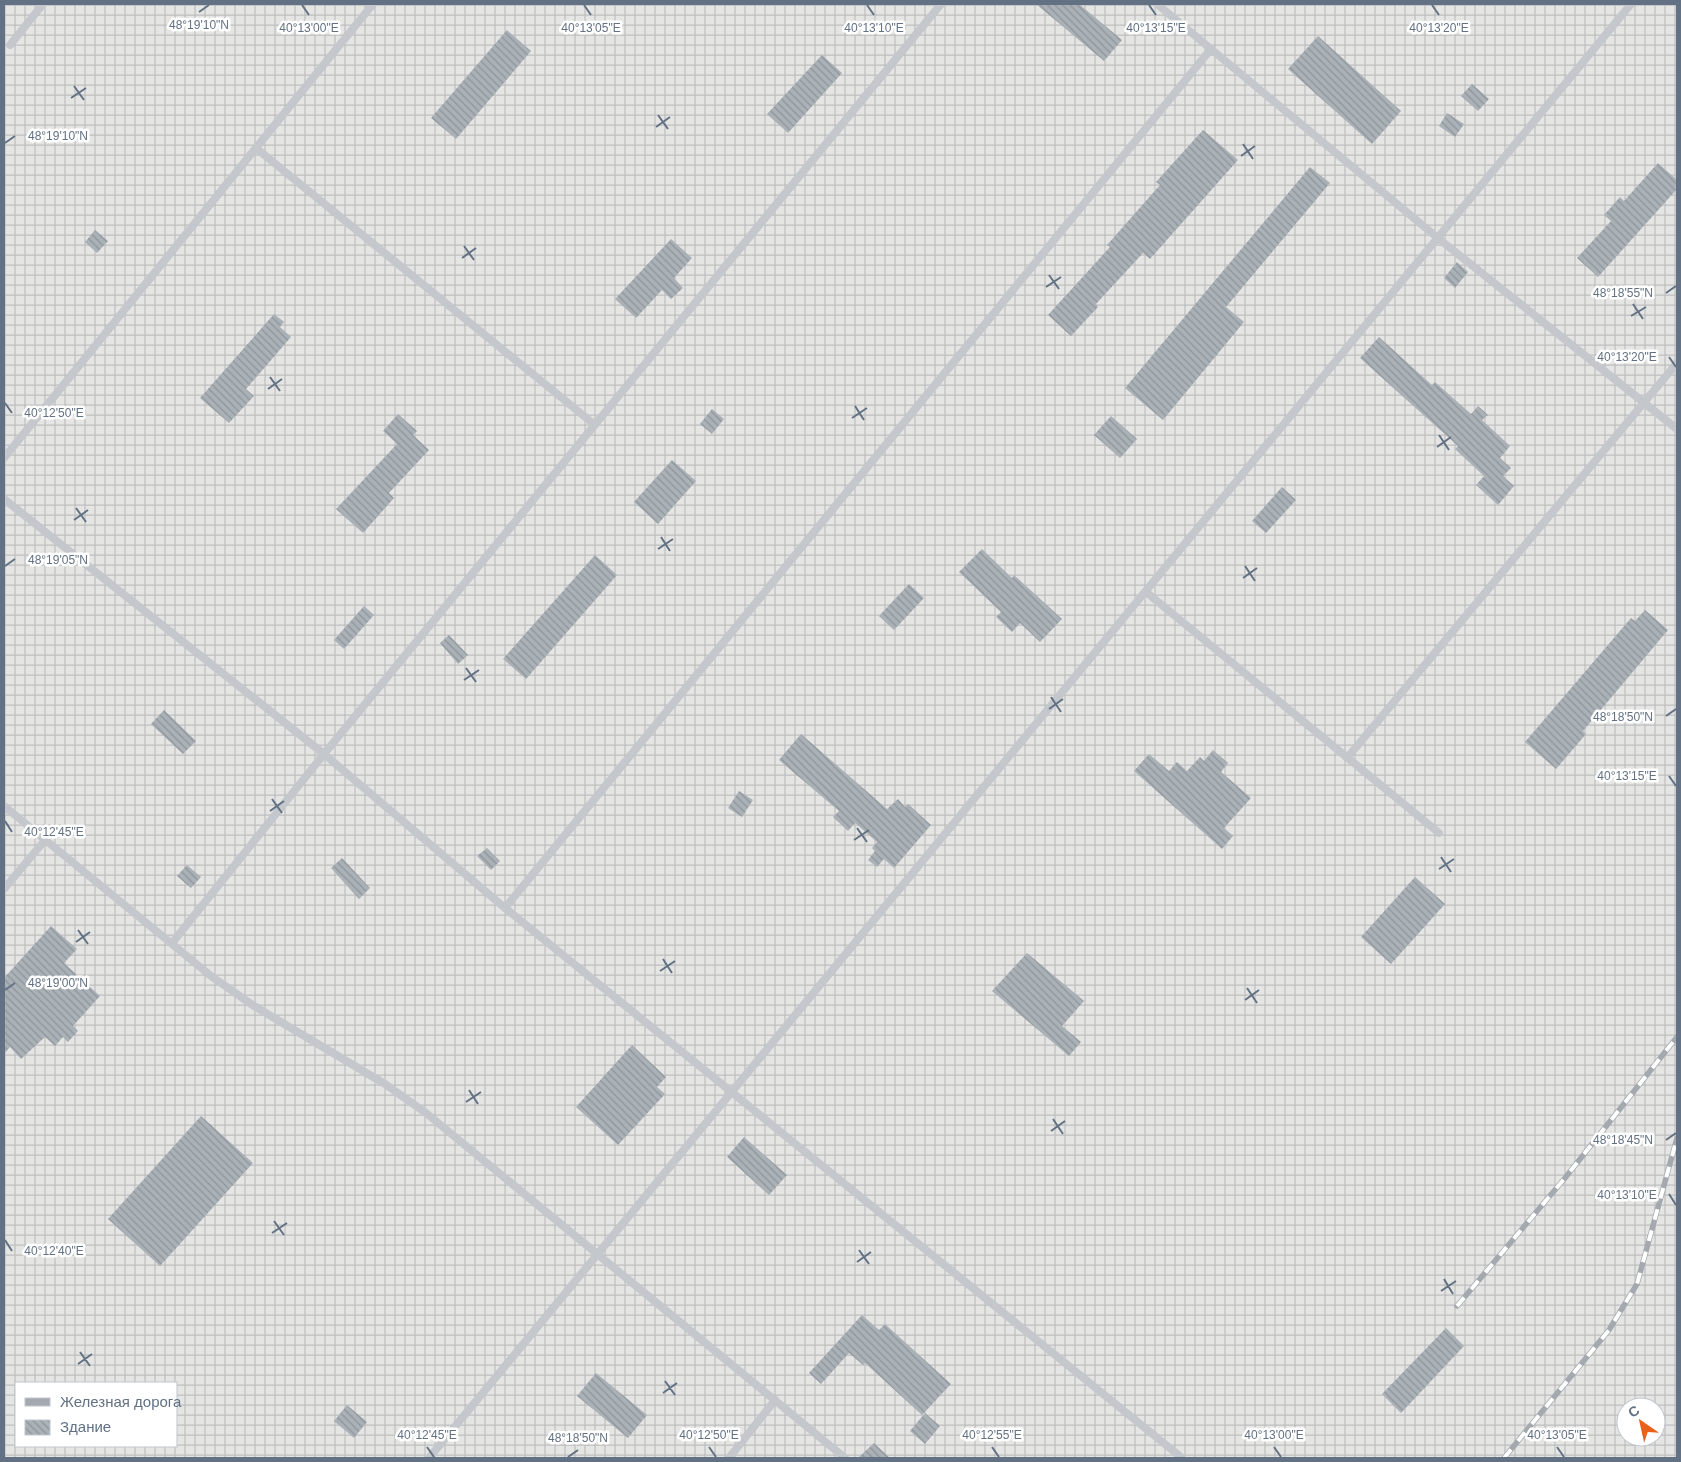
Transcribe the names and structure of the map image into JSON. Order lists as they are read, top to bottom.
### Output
{
  "legend": ["Железная дорога", "Здание"],
  "north": "top left",
  "coordinates": [
    "48°19'10\"N",
    "40°13'00\"E",
    "40°13'05\"E",
    "40°13'10\"E",
    "40°13'15\"E",
    "40°13'20\"E",
    "48°18'55\"N",
    "40°12'50\"E",
    "48°19'05\"N",
    "48°18'50\"N",
    "40°12'45\"E",
    "48°19'00\"N",
    "48°18'45\"N",
    "40°12'40\"E",
    "40°12'55\"E"
  ]
}
